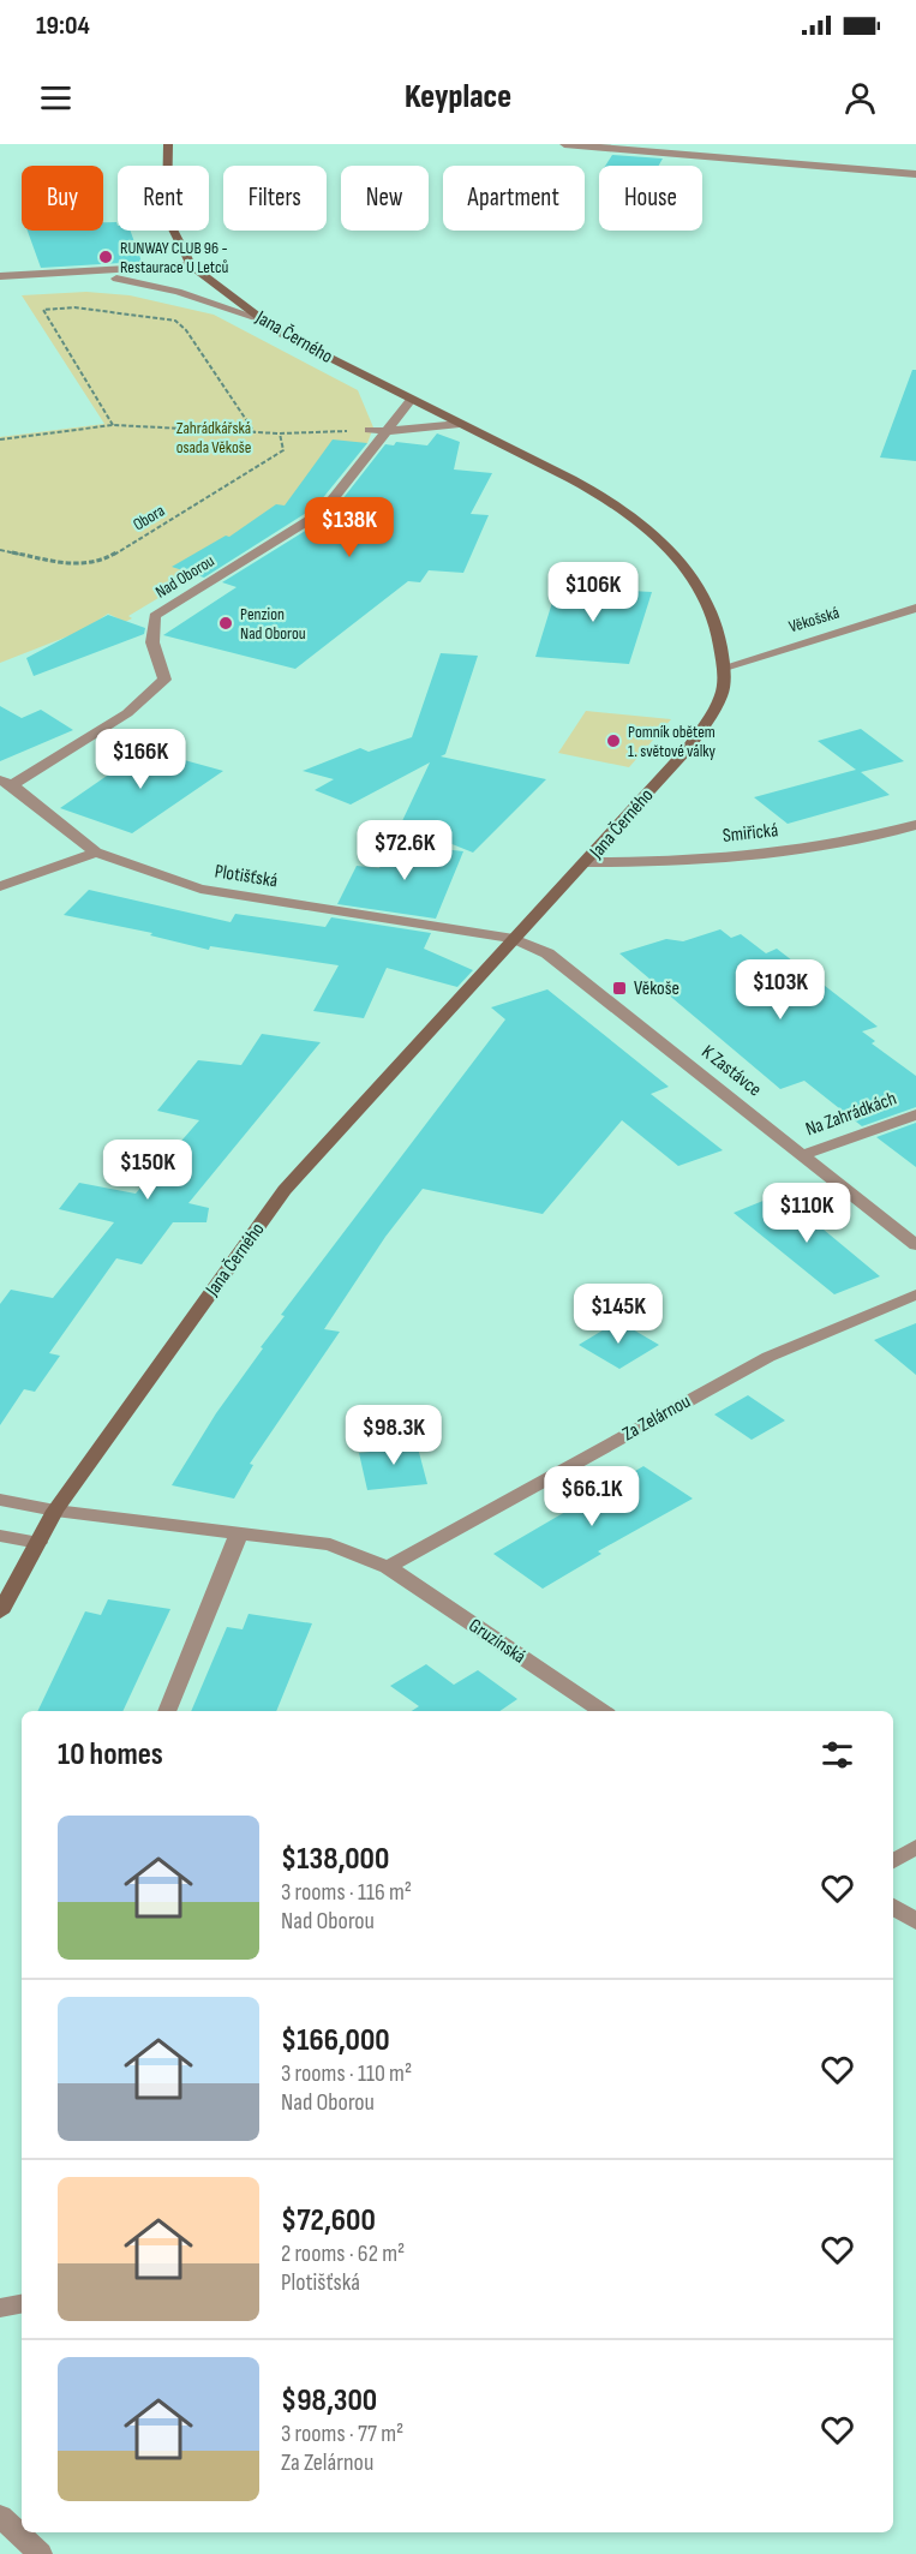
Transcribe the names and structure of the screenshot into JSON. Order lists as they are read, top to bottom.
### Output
{
  "streets": {
    "street": [
      "Jana Černého",
      "Nad Oborou",
      "Věkošská",
      "Smiřická",
      "Plotišťská",
      "K Zastávce",
      "Na Zahrádkách",
      "Za Zelárnou",
      "Gruzínská"
    ],
    "path": ["Obora"]
  },
  "crossings": [
    ["Jana Černého", "Nad Oborou"],
    ["Jana Černého", "Věkošská"],
    ["Jana Černého", "Smiřická"],
    ["Jana Černého", "Plotišťská"],
    ["Jana Černého", "K Zastávce"],
    ["Nad Oborou", "Plotišťská"],
    ["Plotišťská", "K Zastávce"],
    ["K Zastávce", "Na Zahrádkách"],
    ["Za Zelárnou", "Gruzínská"]
  ],
  "parks": ["Zahrádkářská osada Věkoše"],
  "places": {
    "other": ["RUNWAY CLUB 96 - Restaurace U Letců", "Penzion Nad Oborou", "Pomník obětem 1. světové války"],
    "transit": ["Věkoše"]
  },
  "page": {
    "status": "19:04",
    "header": "Keyplace",
    "chip": [
      "Buy",
      "Rent",
      "Filters",
      "New",
      "Apartment",
      "House"
    ],
    "price": [
      "$138K",
      "$106K",
      "$166K",
      "$72.6K",
      "$103K",
      "$150K",
      "$110K",
      "$145K",
      "$98.3K",
      "$66.1K"
    ],
    "heading": "10 homes",
    "list": [
      {
        "name": "$138,000",
        "note": "3 rooms · 116 m² · Nad Oborou"
      },
      {
        "name": "$166,000",
        "note": "3 rooms · 110 m² · Nad Oborou"
      },
      {
        "name": "$72,600",
        "note": "2 rooms · 62 m² · Plotišťská"
      },
      {
        "name": "$98,300",
        "note": "3 rooms · 77 m² · Za Zelárnou"
      }
    ]
  }
}
